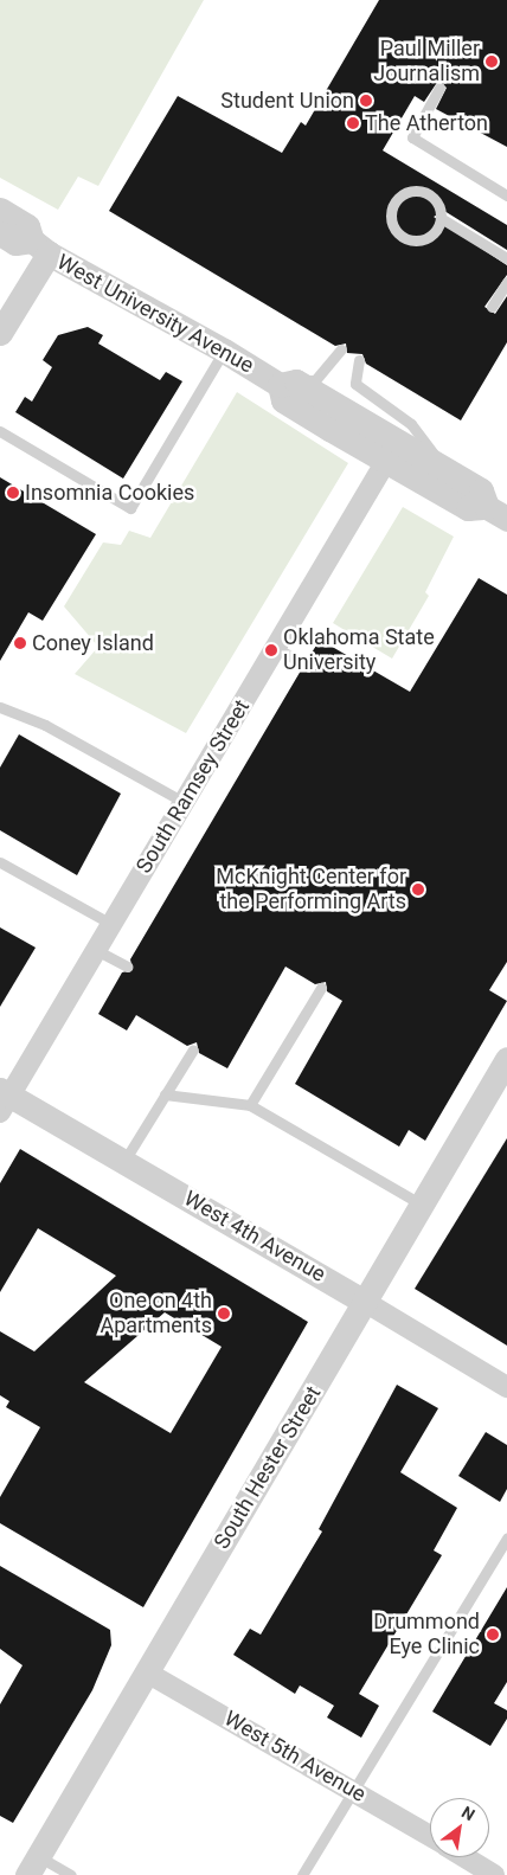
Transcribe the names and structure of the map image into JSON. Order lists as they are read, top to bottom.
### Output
{
  "streets": {
    "street": [
      "West University Avenue",
      "South Ramsey Street",
      "West 4th Avenue",
      "South Hester Street",
      "West 5th Avenue"
    ]
  },
  "crossings": [
    ["West University Avenue", "South Ramsey Street"],
    ["South Ramsey Street", "West 4th Avenue"],
    ["West 4th Avenue", "South Hester Street"],
    ["South Hester Street", "West 5th Avenue"]
  ],
  "places": [
    "Paul Miller Journalism",
    "Student Union",
    "The Atherton",
    "Insomnia Cookies",
    "Coney Island",
    "Oklahoma State University",
    "McKnight Center for the Performing Arts",
    "One on 4th Apartments",
    "Drummond Eye Clinic"
  ],
  "north": "top right"
}
